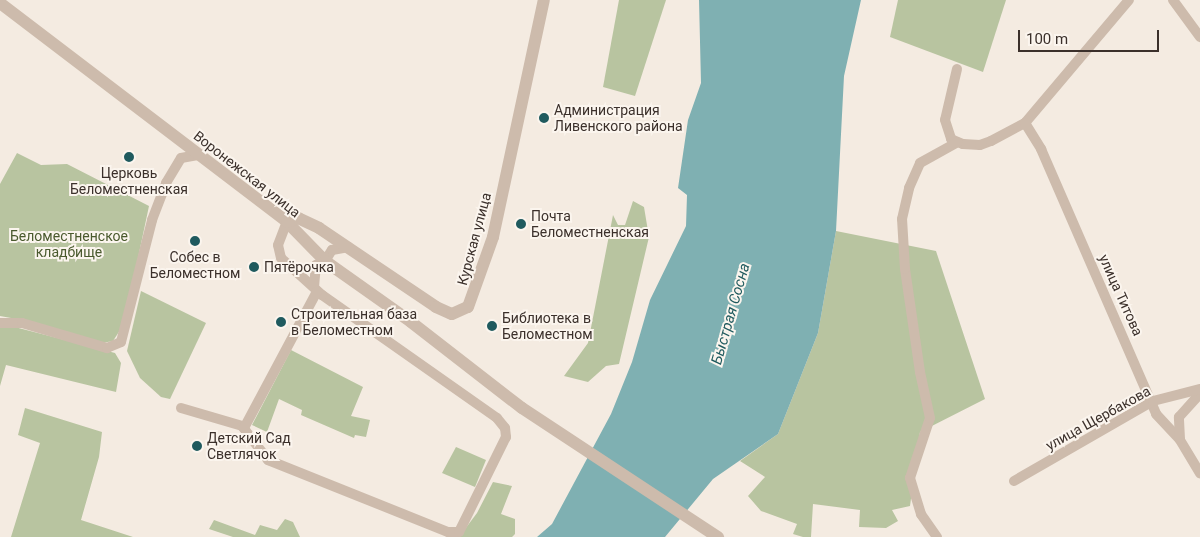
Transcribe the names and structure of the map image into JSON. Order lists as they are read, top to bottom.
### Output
{
  "streets": {
    "street": [
      "Воронежская улица",
      "Курская улица",
      "улица Титова",
      "улица Щербакова"
    ]
  },
  "crossings": [
    ["Воронежская улица", "Курская улица"],
    ["улица Титова", "улица Щербакова"]
  ],
  "water": ["Быстрая Сосна"],
  "parks": ["Беломестненское кладбище"],
  "places": [
    "Администрация Ливенского района",
    "Церковь Беломестненская",
    "Почта Беломестненская",
    "Собес в Беломестном",
    "Пятёрочка",
    "Строительная база в Беломестном",
    "Библиотека в Беломестном",
    "Детский Сад Светлячок"
  ],
  "scale_bar": "100 m"
}
